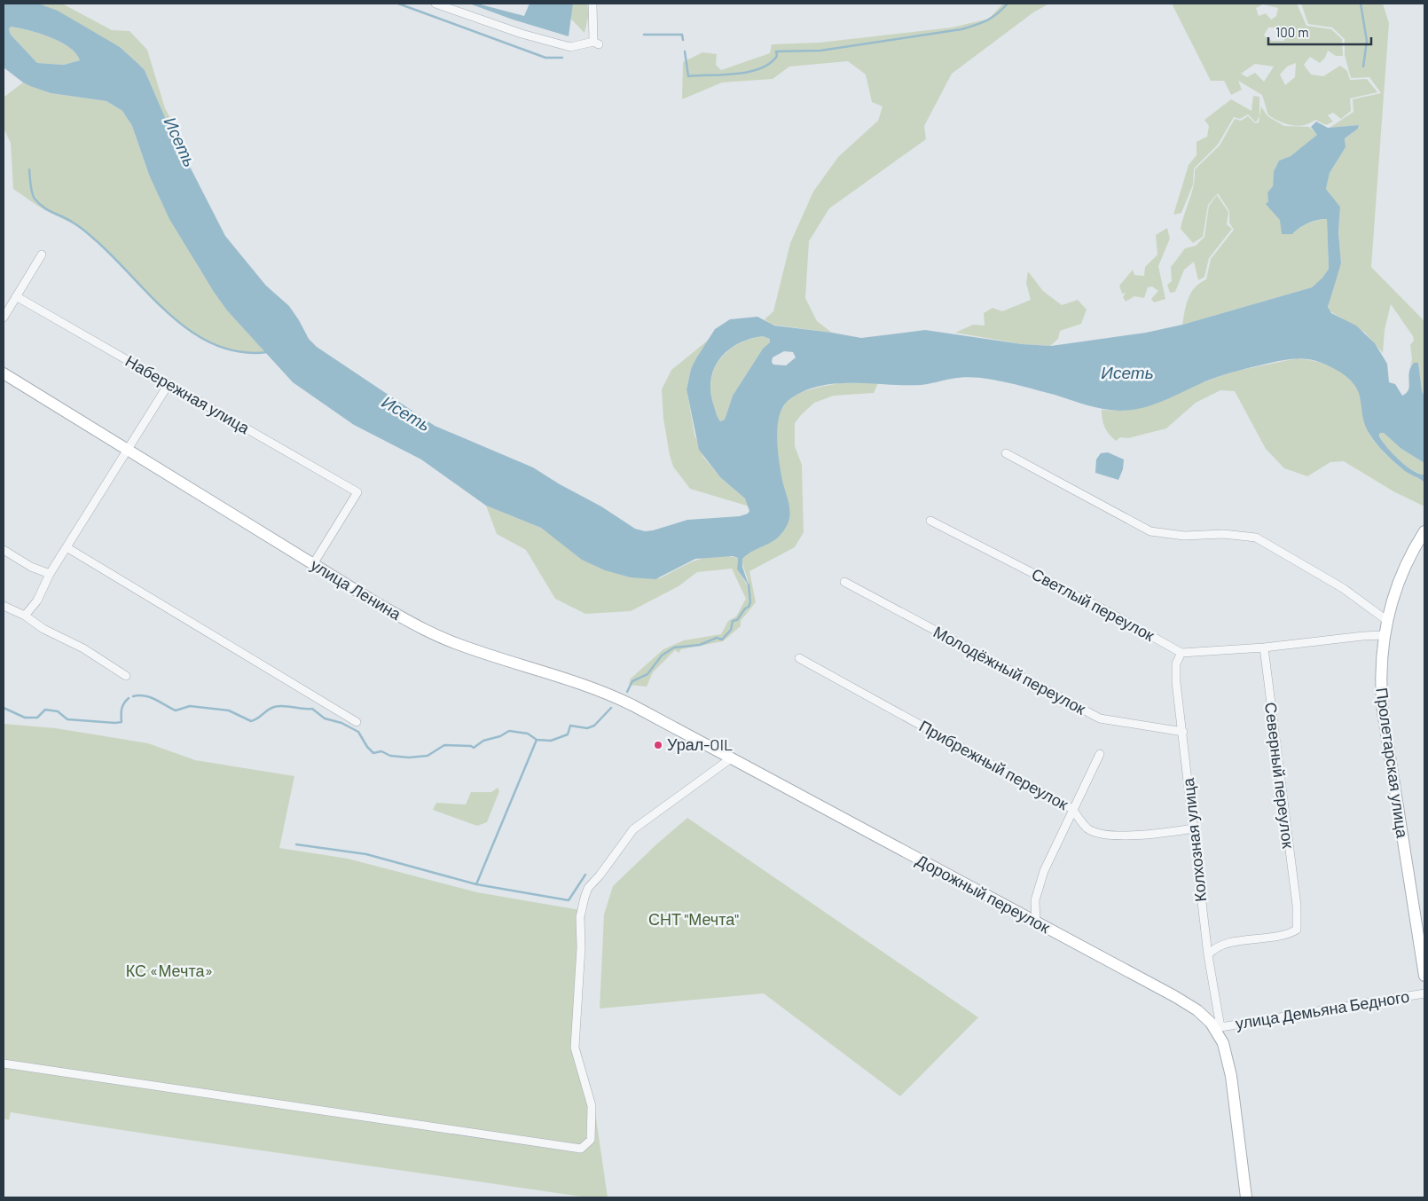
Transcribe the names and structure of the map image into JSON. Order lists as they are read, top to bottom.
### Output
{
  "streets": {
    "main road": ["улица Ленина", "Пролетарская улица", "Дорожный переулок"],
    "street": [
      "Набережная улица",
      "Светлый переулок",
      "Молодёжный переулок",
      "Прибрежный переулок",
      "Северный переулок",
      "Колхозная улица",
      "улица Демьяна Бедного"
    ]
  },
  "crossings": [
    ["Набережная улица", "улица Ленина"],
    ["улица Ленина", "Дорожный переулок"],
    ["Светлый переулок", "Колхозная улица"],
    ["Молодёжный переулок", "Колхозная улица"],
    ["Прибрежный переулок", "Колхозная улица"],
    ["Северный переулок", "Колхозная улица"],
    ["Колхозная улица", "Дорожный переулок"],
    ["Колхозная улица", "улица Демьяна Бедного"],
    ["Дорожный переулок", "улица Демьяна Бедного"]
  ],
  "water": ["Исеть"],
  "parks": ["СНТ \"Мечта\"", "КС «Мечта»"],
  "places": ["Урал-OIL"],
  "scale_bar": "100 m"
}
